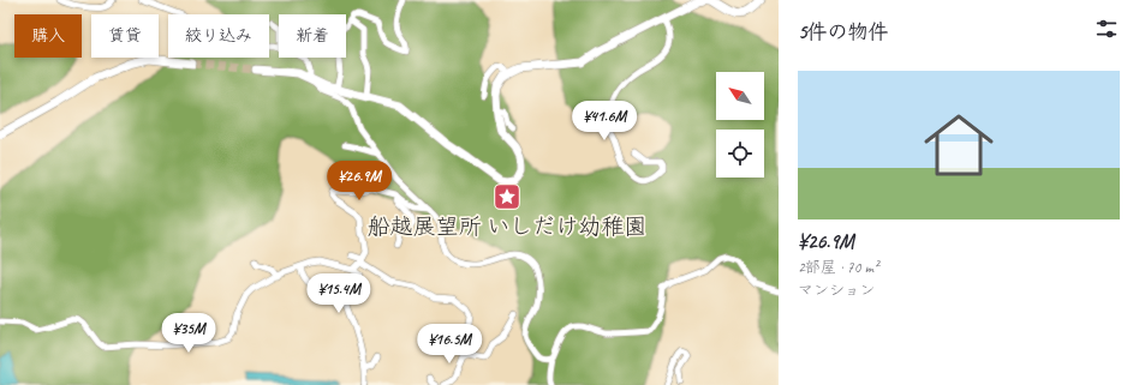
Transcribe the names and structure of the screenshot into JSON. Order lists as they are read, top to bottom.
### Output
{
  "places": {
    "place": ["船越展望所 いしだけ幼稚園"]
  },
  "north": "top left",
  "page": {
    "heading": "5件の物件",
    "chip": [
      "購入",
      "賃貸",
      "絞り込み",
      "新着"
    ],
    "list": [
      {
        "name": "¥26.9M",
        "note": "2部屋 · 70 m² · マンション"
      }
    ],
    "price": [
      "¥41.6M",
      "¥26.9M",
      "¥15.4M",
      "¥35M",
      "¥16.5M"
    ]
  }
}
